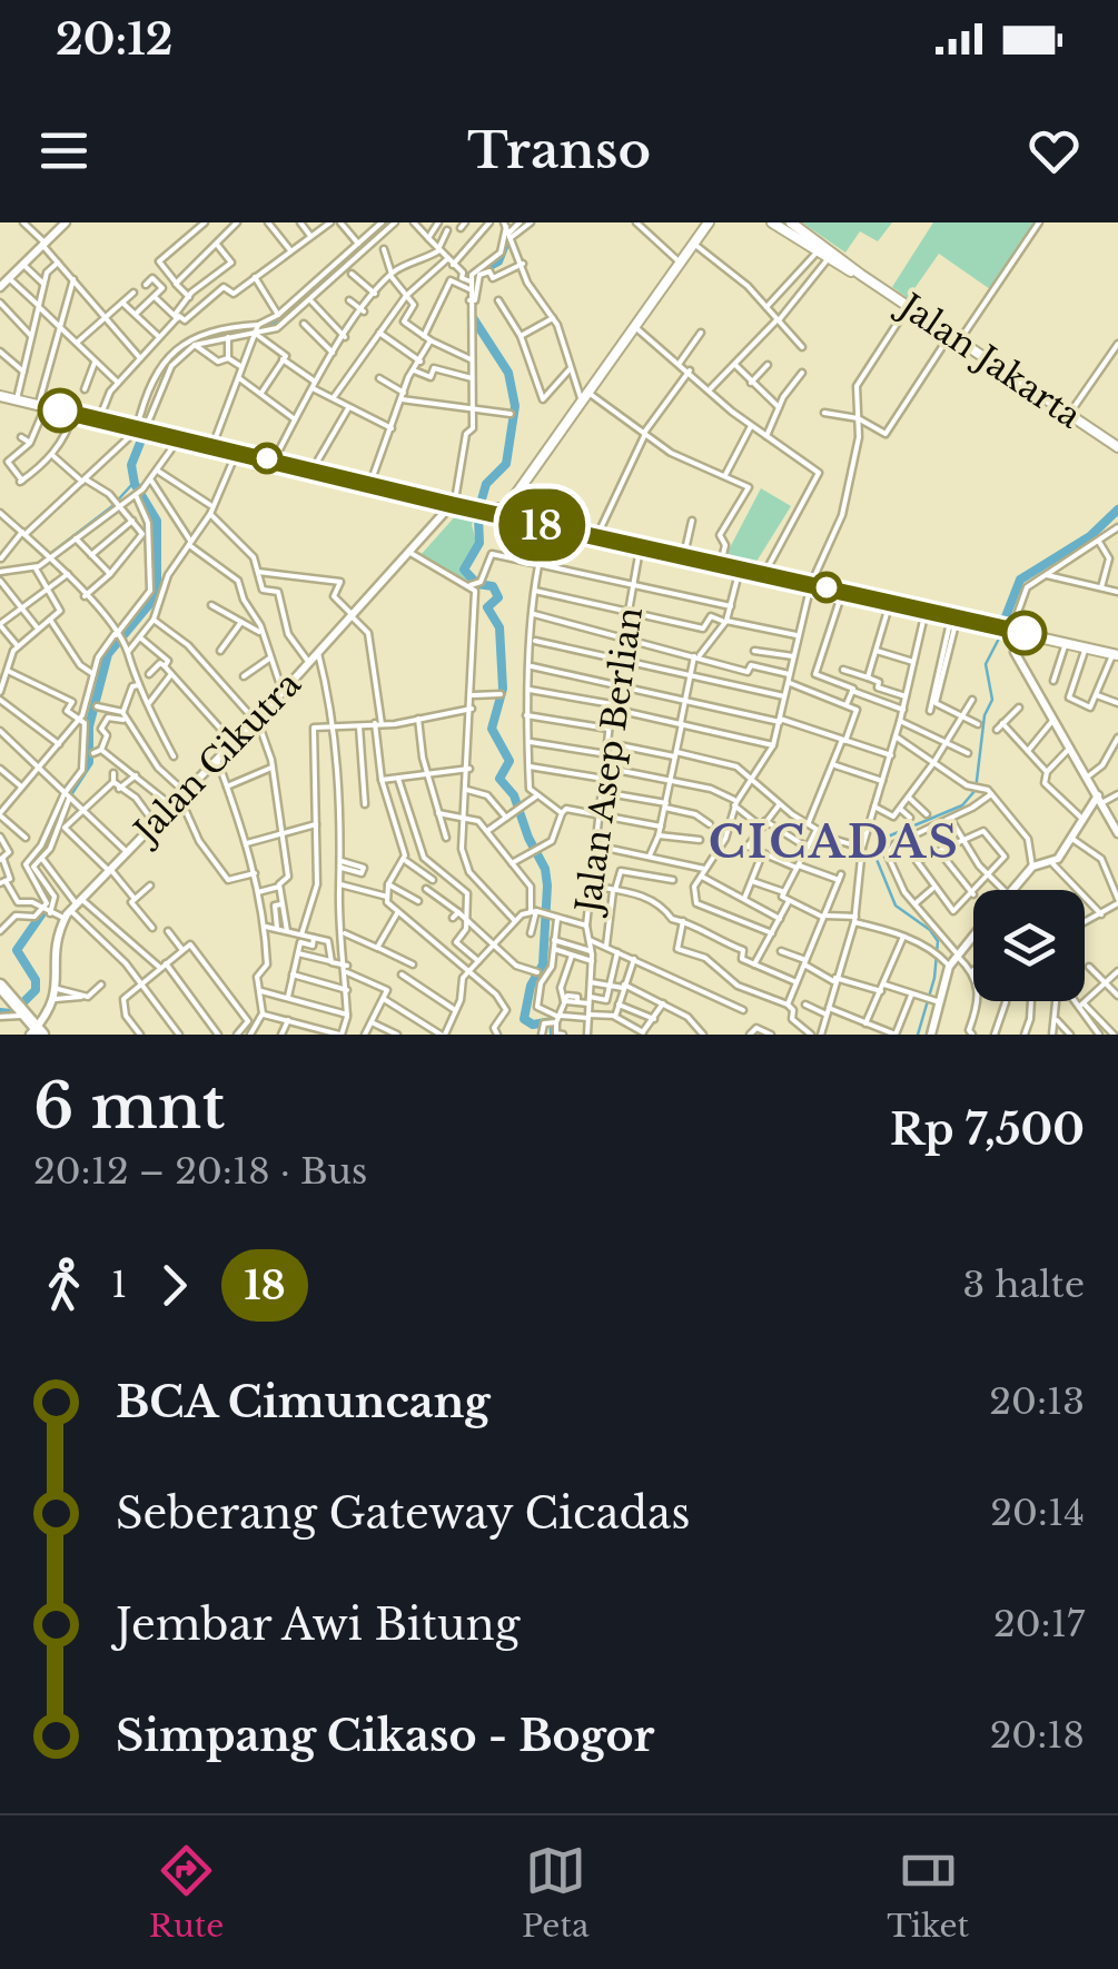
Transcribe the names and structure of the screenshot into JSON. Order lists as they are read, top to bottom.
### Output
{
  "streets": {
    "main road": ["Jalan Jakarta", "Jalan Cikutra"],
    "street": ["Jalan Asep Berlian"]
  },
  "districts": ["CICADAS"],
  "lines": ["bus line 18"],
  "page": {
    "status": "20:12",
    "header": "Transo",
    "on_map": "18",
    "heading": ["6 mnt", "20:12 – 20:18 · Bus", "Rp 7,500"],
    "legs": ["1", "18", "3 halte"],
    "list": [
      {
        "name": "BCA Cimuncang",
        "value": "20:13"
      },
      {
        "name": "Seberang Gateway Cicadas",
        "value": "20:14"
      },
      {
        "name": "Jembar Awi Bitung",
        "value": "20:17"
      },
      {
        "name": "Simpang Cikaso - Bogor",
        "value": "20:18"
      }
    ],
    "tabs": ["Rute", "Peta", "Tiket"]
  }
}
